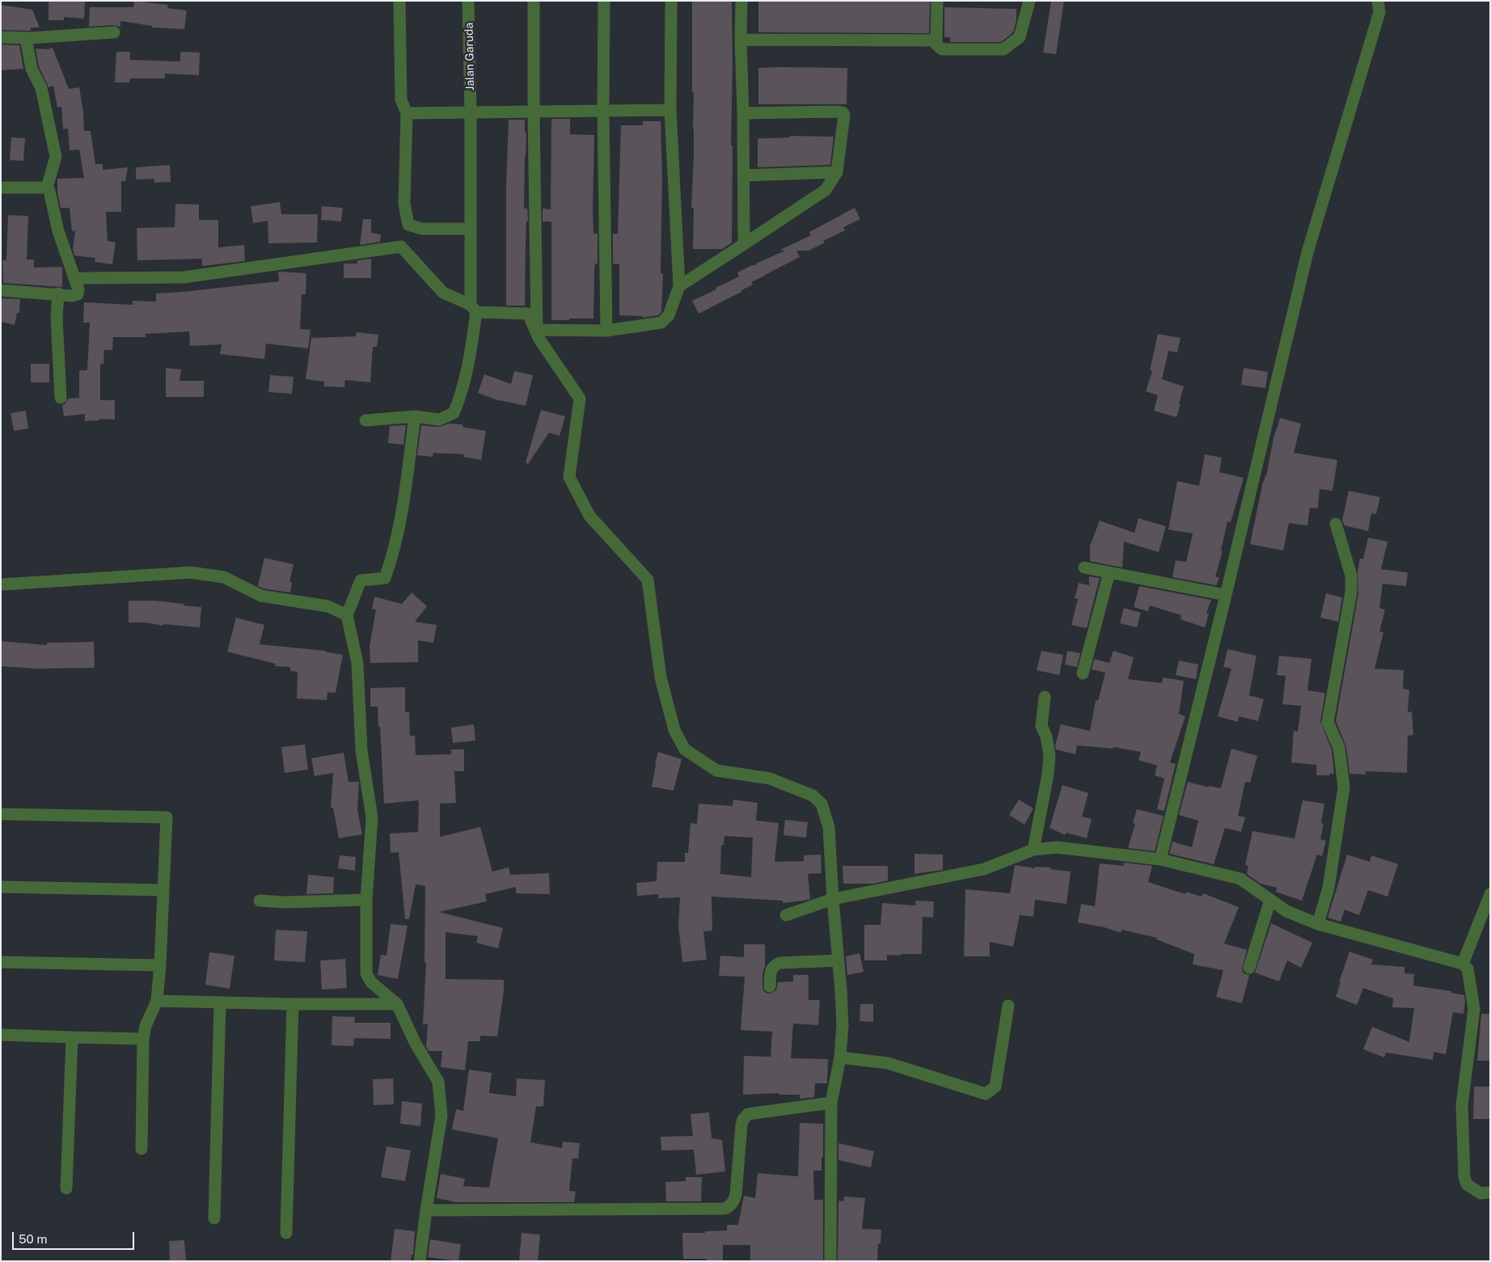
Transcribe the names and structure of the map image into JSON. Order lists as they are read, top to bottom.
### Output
{
  "streets": {
    "street": ["Jalan Garuda"]
  },
  "scale_bar": "50 m"
}
